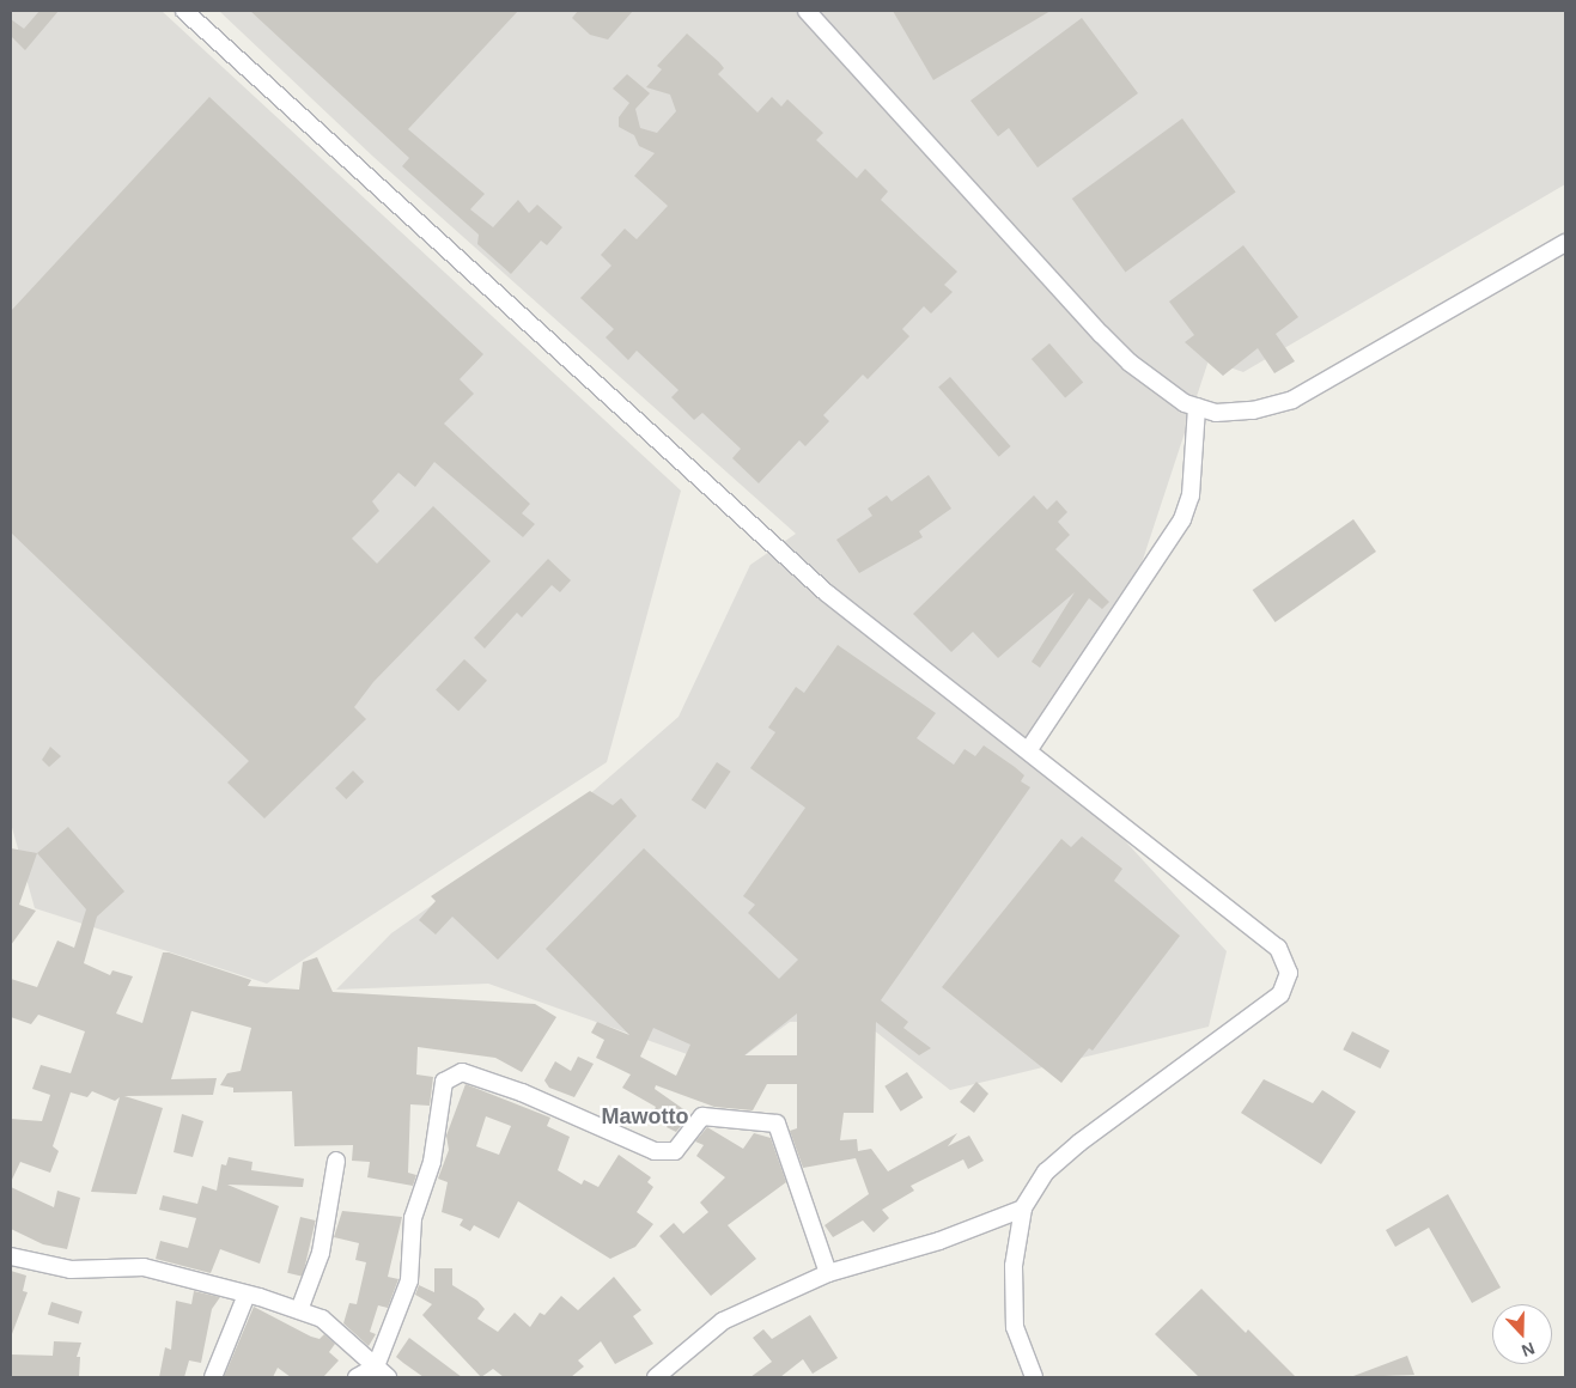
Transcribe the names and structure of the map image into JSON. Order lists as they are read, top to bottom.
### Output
{
  "districts": ["Mawotto"],
  "north": "bottom"
}
